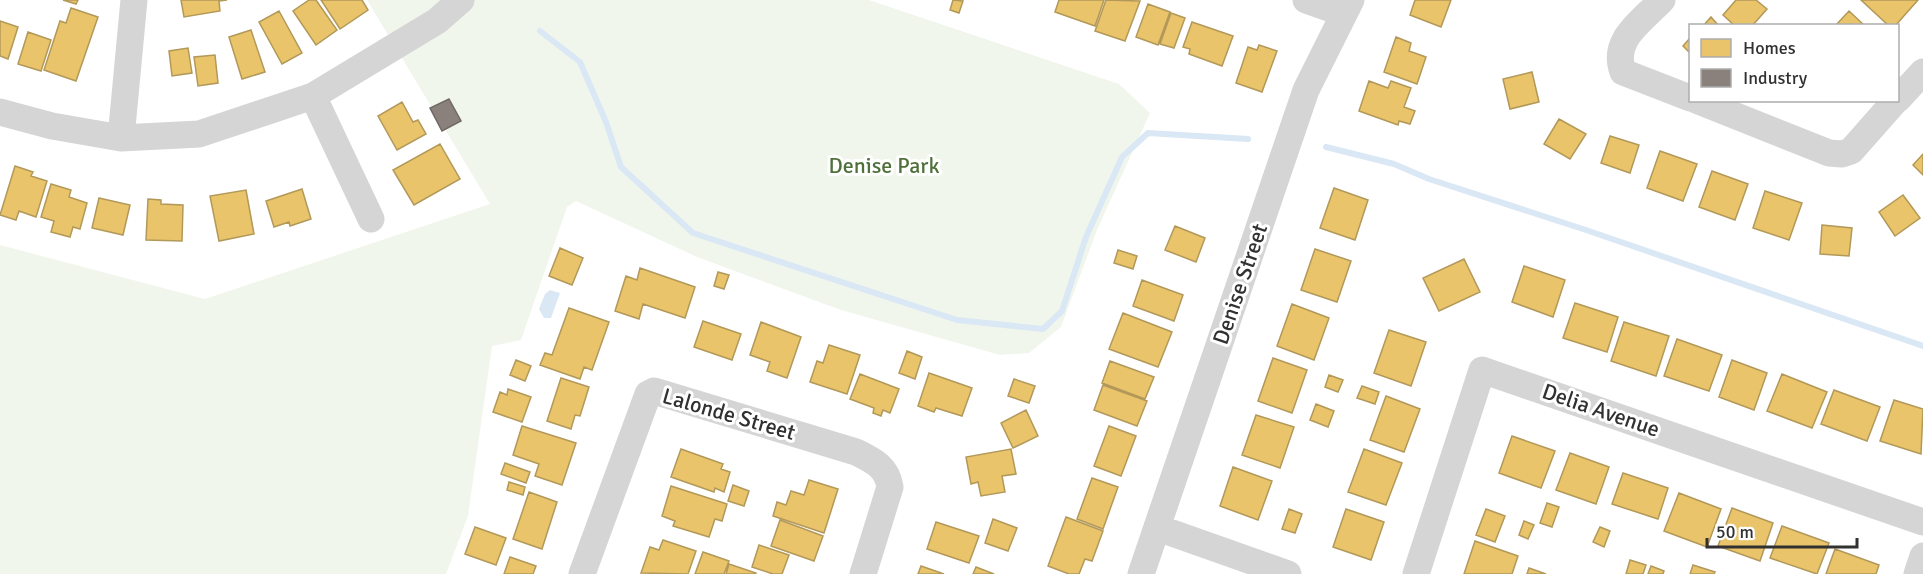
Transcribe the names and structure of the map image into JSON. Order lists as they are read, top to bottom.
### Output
{
  "streets": {
    "street": ["Denise Street", "Delia Avenue", "Lalonde Street"]
  },
  "parks": ["Denise Park"],
  "legend": ["Homes", "Industry"],
  "scale_bar": "50 m"
}
